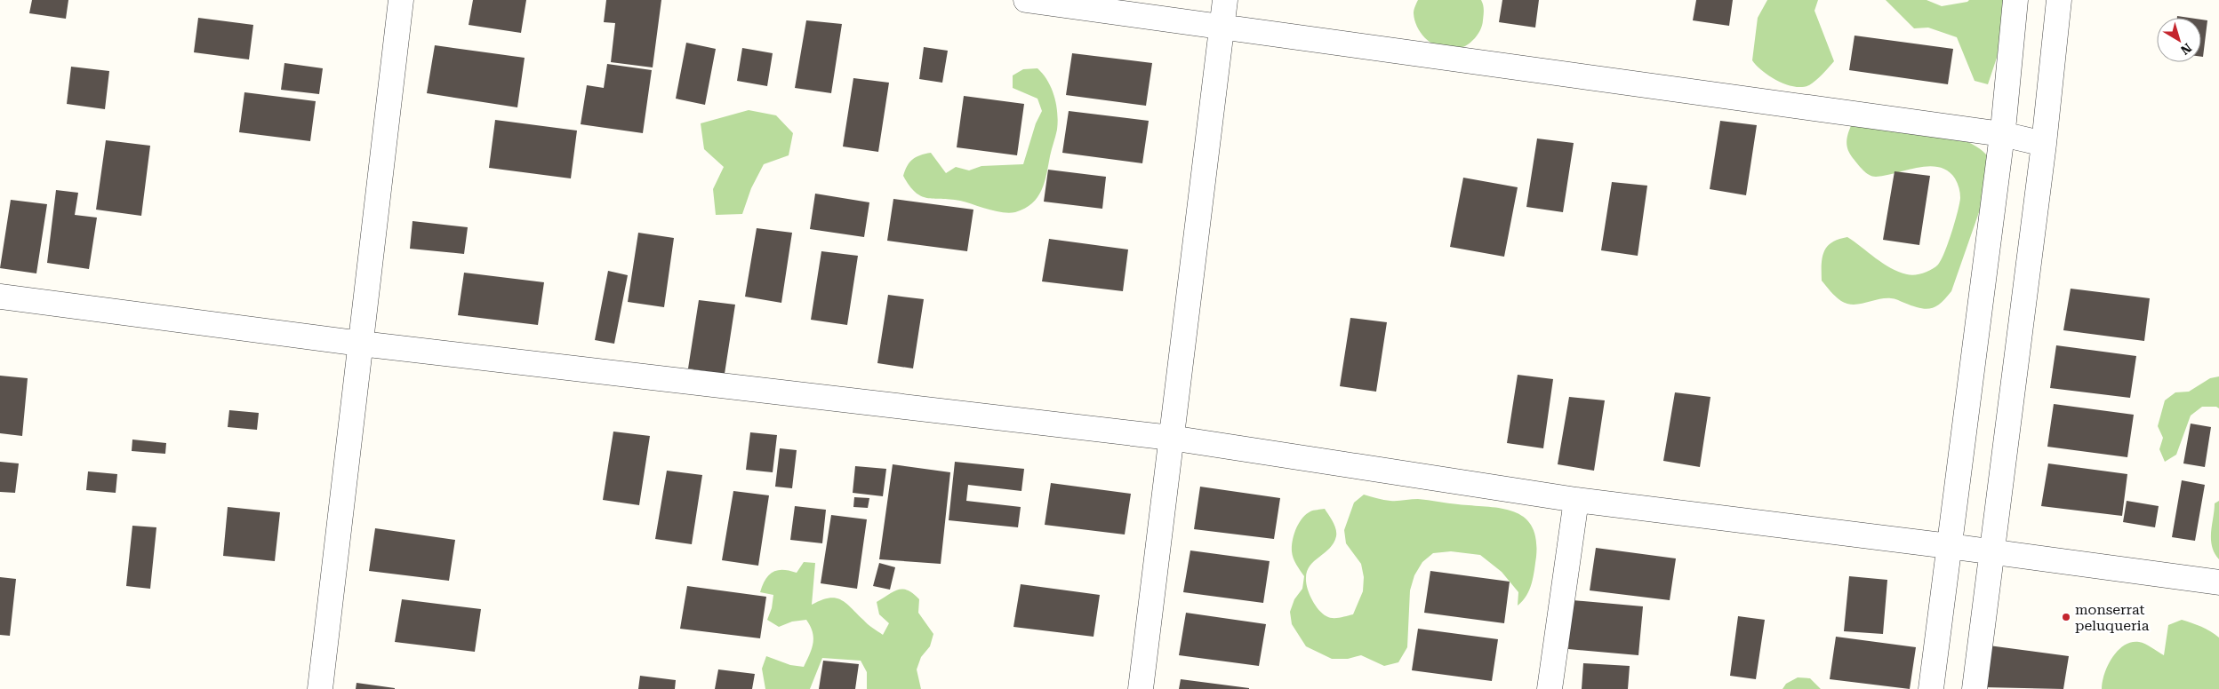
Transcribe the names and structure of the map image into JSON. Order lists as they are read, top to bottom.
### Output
{
  "places": ["monserrat peluqueria"],
  "north": "bottom right"
}
